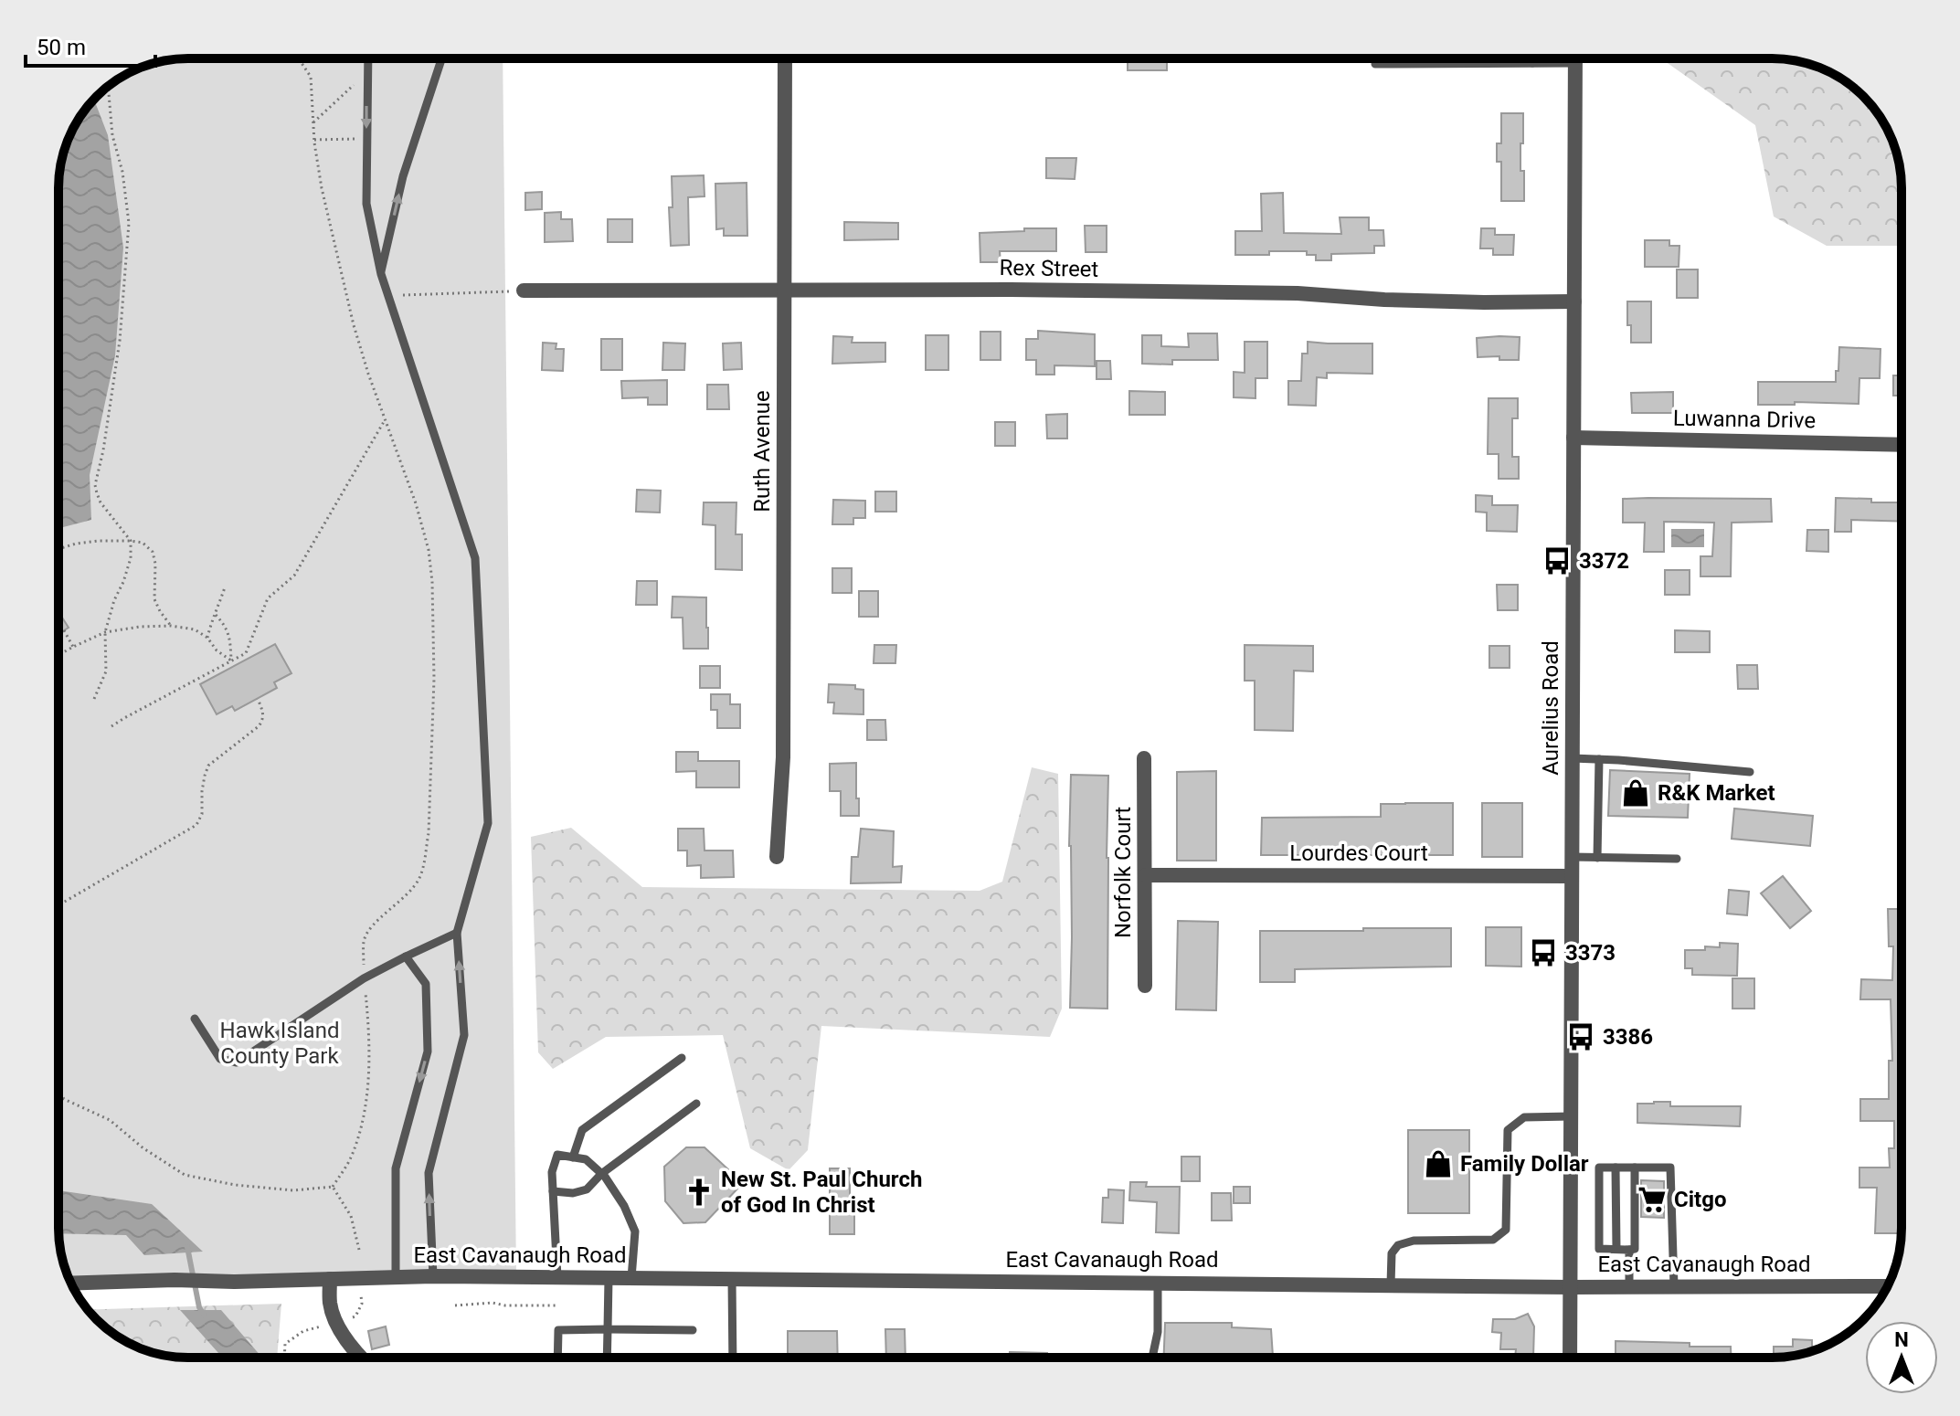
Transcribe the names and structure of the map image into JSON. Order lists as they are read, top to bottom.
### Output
{
  "streets": {
    "street": [
      "Rex Street",
      "Luwanna Drive",
      "Ruth Avenue",
      "Aurelius Road",
      "Lourdes Court",
      "Norfolk Court",
      "East Cavanaugh Road"
    ]
  },
  "crossings": [
    ["Rex Street", "Ruth Avenue"],
    ["Rex Street", "Aurelius Road"],
    ["Luwanna Drive", "Aurelius Road"],
    ["Aurelius Road", "Lourdes Court"],
    ["Aurelius Road", "East Cavanaugh Road"],
    ["Lourdes Court", "Norfolk Court"]
  ],
  "parks": ["Hawk Island County Park"],
  "places": {
    "bus stop": ["3372", "3373", "3386"],
    "shop": ["R&K Market", "Family Dollar"],
    "church": ["New St. Paul Church of God In Christ"],
    "supermarket": ["Citgo"]
  },
  "scale_bar": "50 m",
  "north": "top"
}
